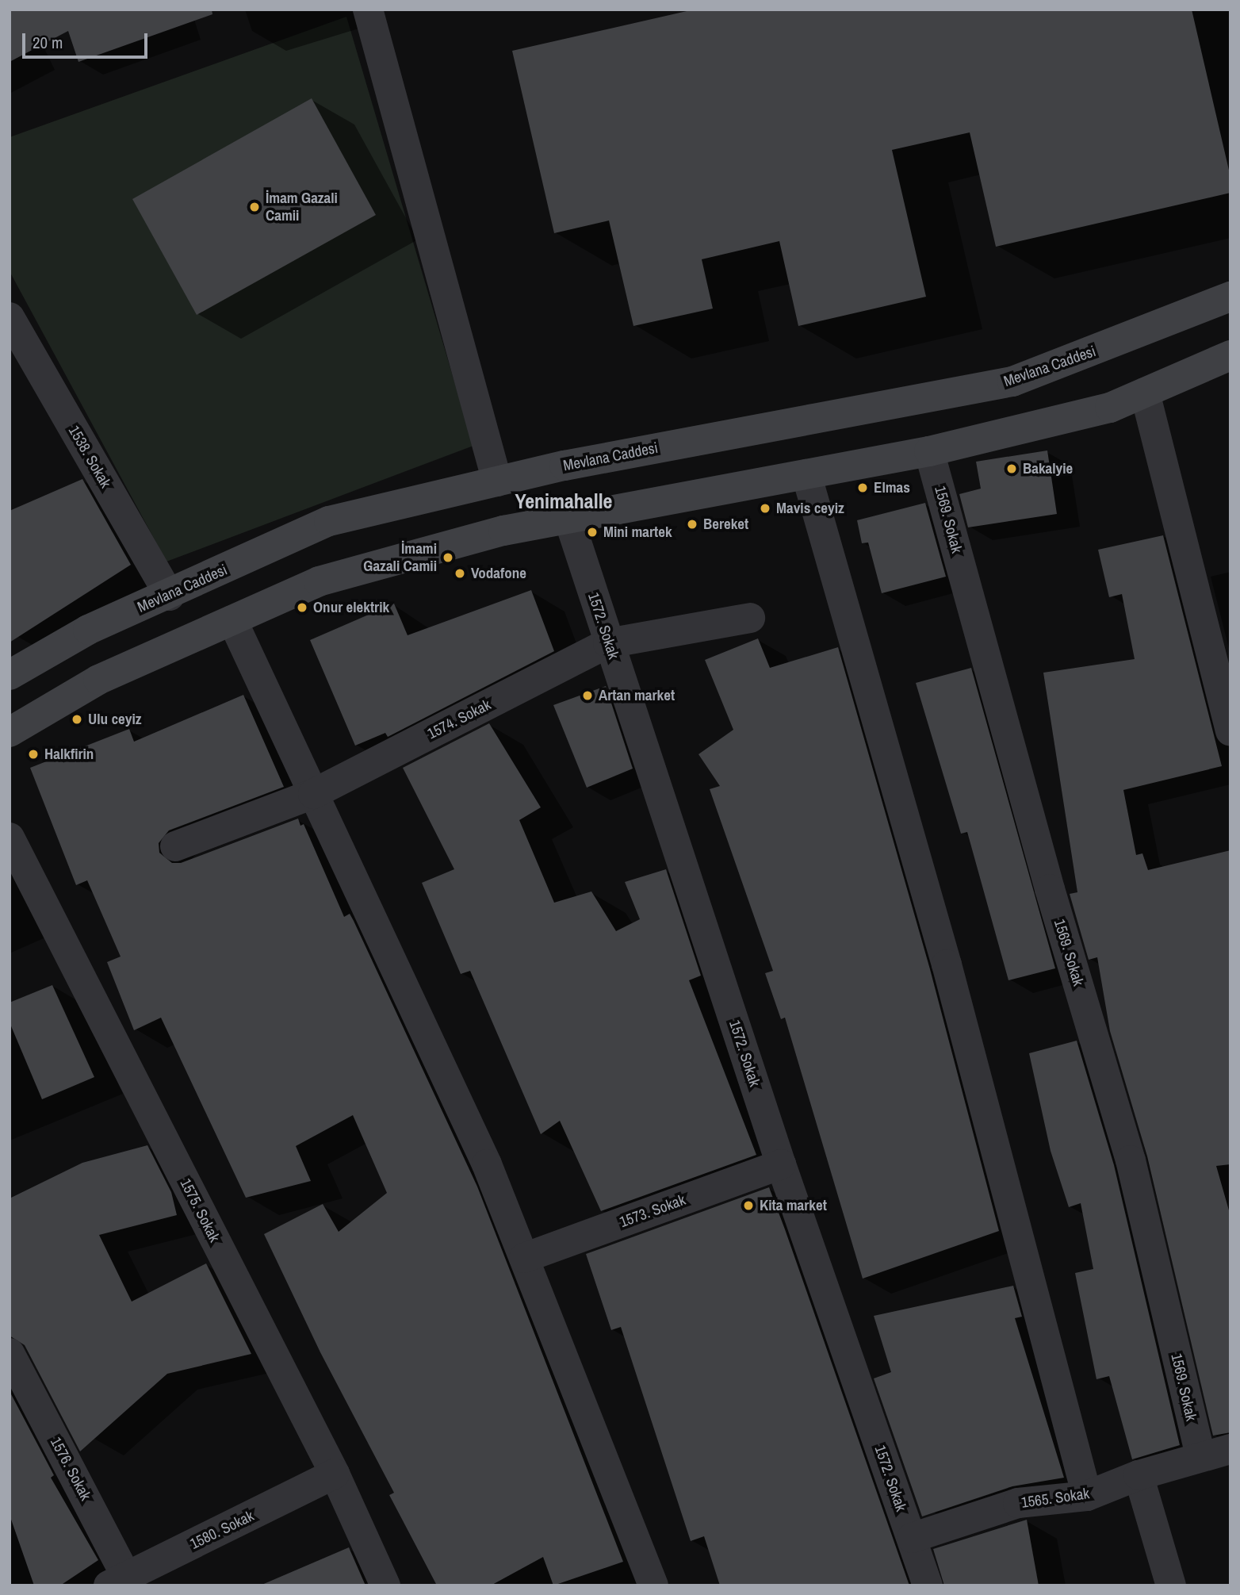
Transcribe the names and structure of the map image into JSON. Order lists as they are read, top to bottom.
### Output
{
  "streets": {
    "main road": ["Mevlana Caddesi"],
    "street": [
      "1538. Sokak",
      "1569. Sokak",
      "1572. Sokak",
      "1574. Sokak",
      "1575. Sokak",
      "1573. Sokak",
      "1576. Sokak",
      "1565. Sokak",
      "1580. Sokak"
    ]
  },
  "crossings": [
    ["Mevlana Caddesi", "1538. Sokak"],
    ["1569. Sokak", "1565. Sokak"],
    ["1572. Sokak", "1574. Sokak"],
    ["1572. Sokak", "1573. Sokak"],
    ["1572. Sokak", "1565. Sokak"],
    ["1575. Sokak", "1580. Sokak"],
    ["1576. Sokak", "1580. Sokak"]
  ],
  "districts": ["Yenimahalle"],
  "places": [
    "İmam Gazali Camii",
    "Bakalyie",
    "Elmas",
    "Mavis ceyiz",
    "Bereket",
    "Mini martek",
    "İmami Gazali Camii",
    "Vodafone",
    "Onur elektrik",
    "Artan market",
    "Ulu ceyiz",
    "Halkfirin",
    "Kita market"
  ],
  "scale_bar": "20 m"
}
